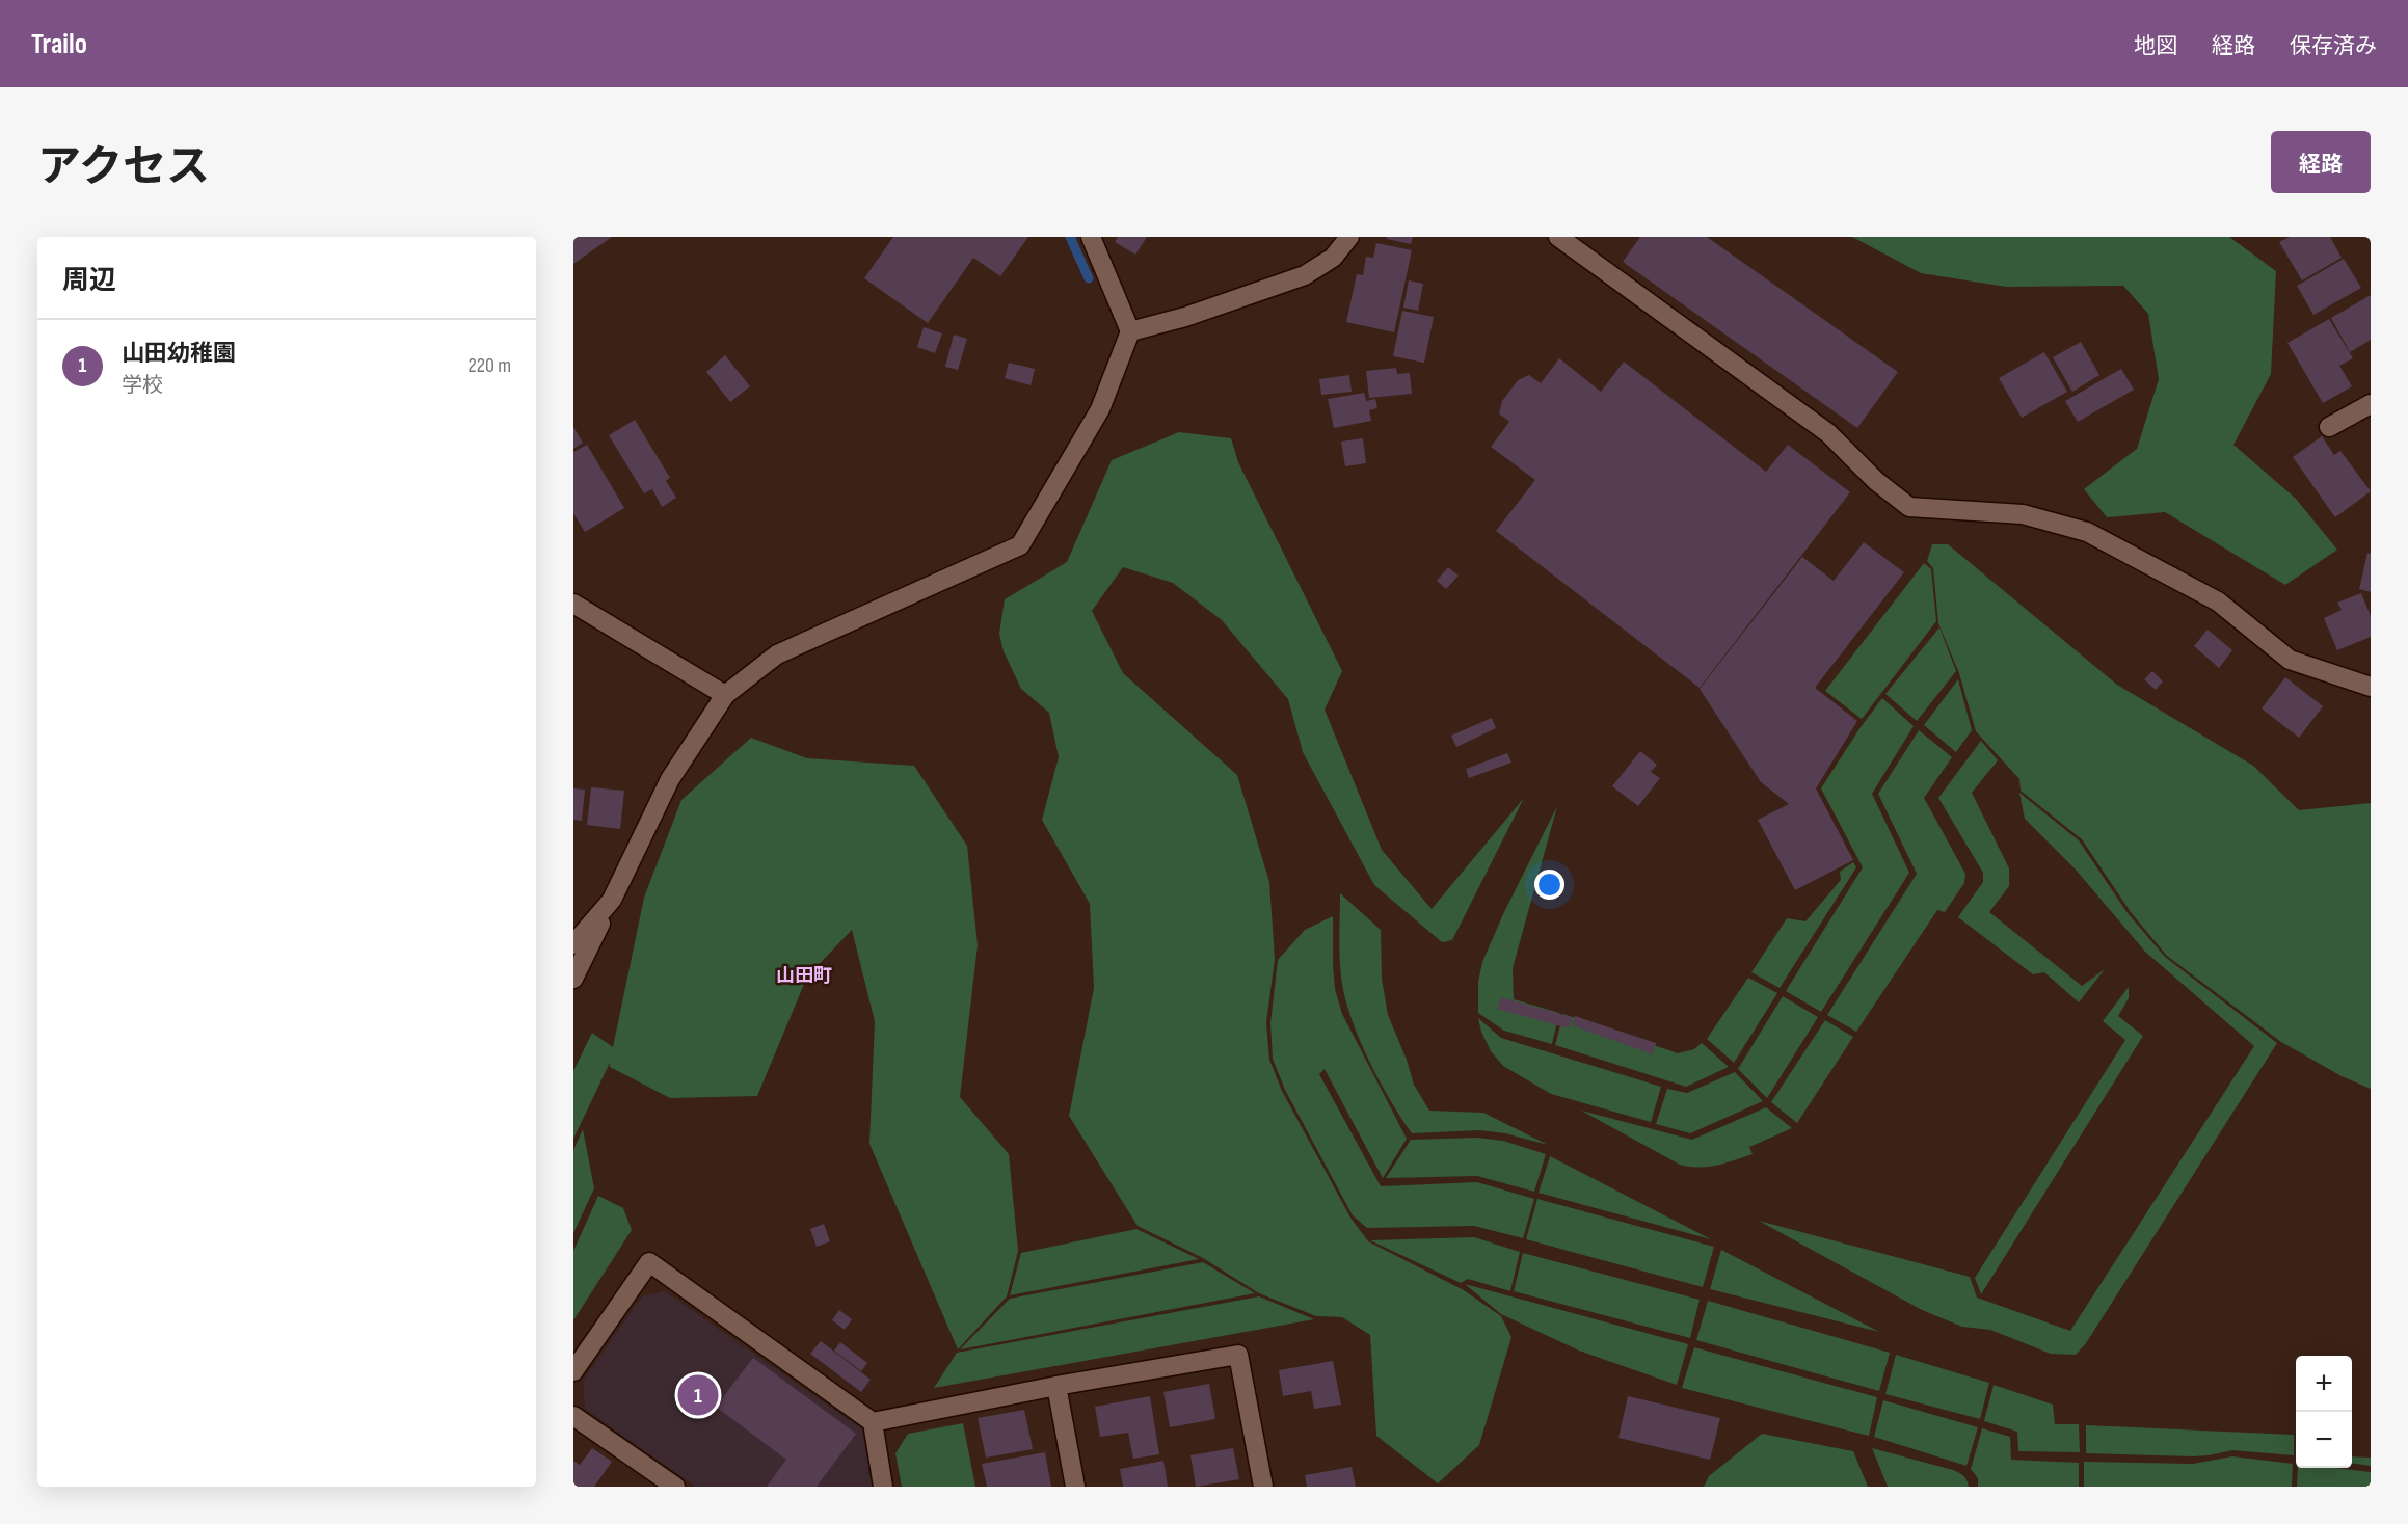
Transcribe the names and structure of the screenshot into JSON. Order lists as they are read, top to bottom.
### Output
{
  "districts": ["山田町"],
  "page": {
    "header": "Trailo",
    "nav": ["地図", "経路", "保存済み"],
    "title": "アクセス",
    "buttons": "経路",
    "heading": "周辺",
    "list": [
      {
        "mark": "1",
        "name": "山田幼稚園",
        "note": "学校",
        "value": "220 m"
      }
    ],
    "map_buttons": ["+", "−"],
    "pins": "1"
  }
}
